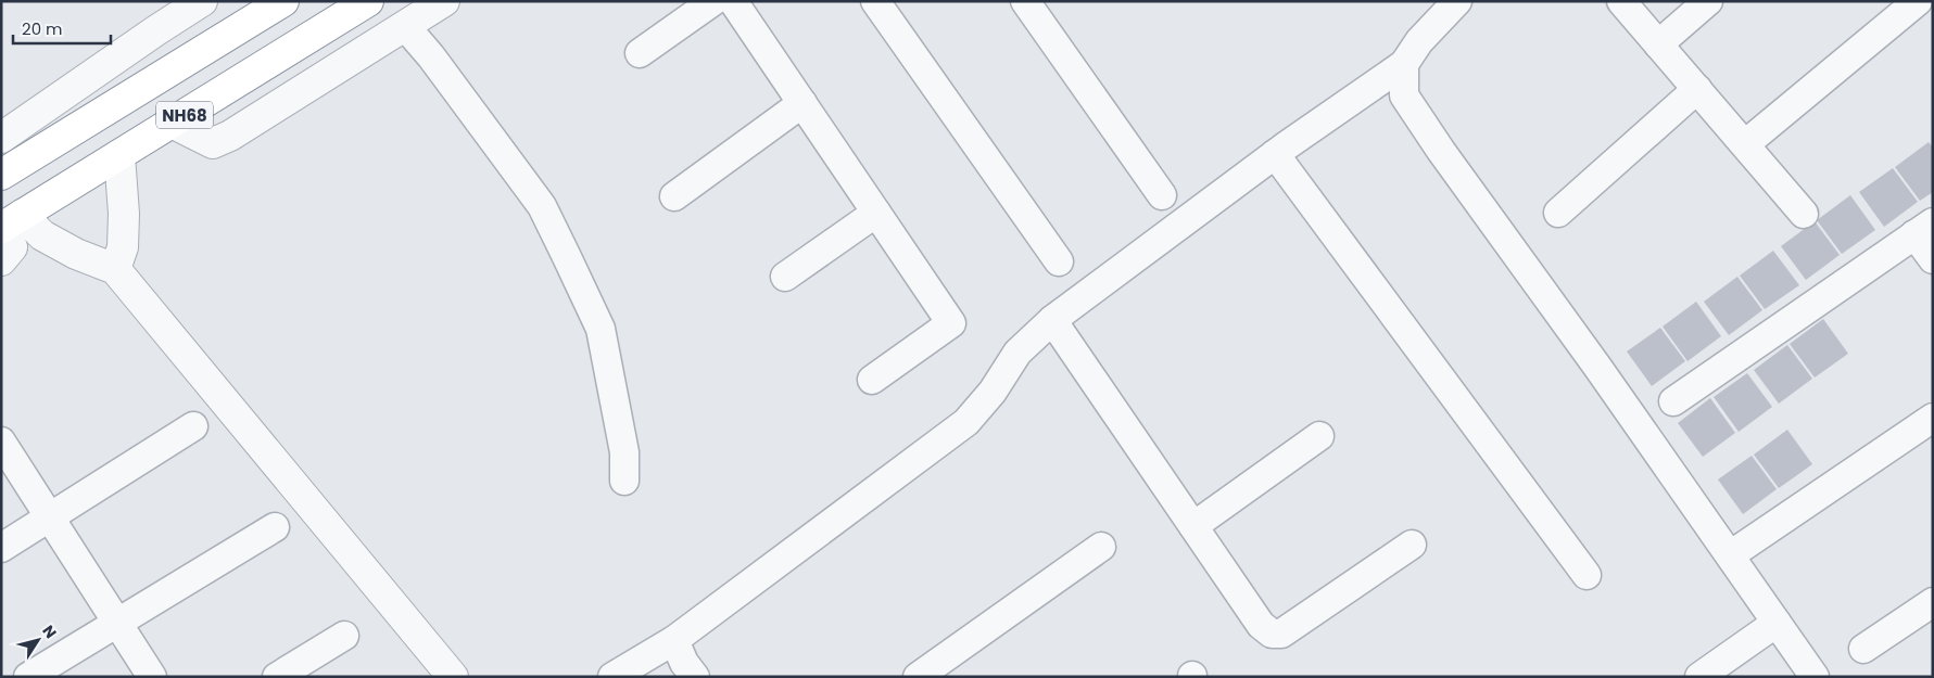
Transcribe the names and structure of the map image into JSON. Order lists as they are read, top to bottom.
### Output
{
  "streets": {
    "highway": ["NH68"]
  },
  "scale_bar": "20 m",
  "north": "top right"
}
